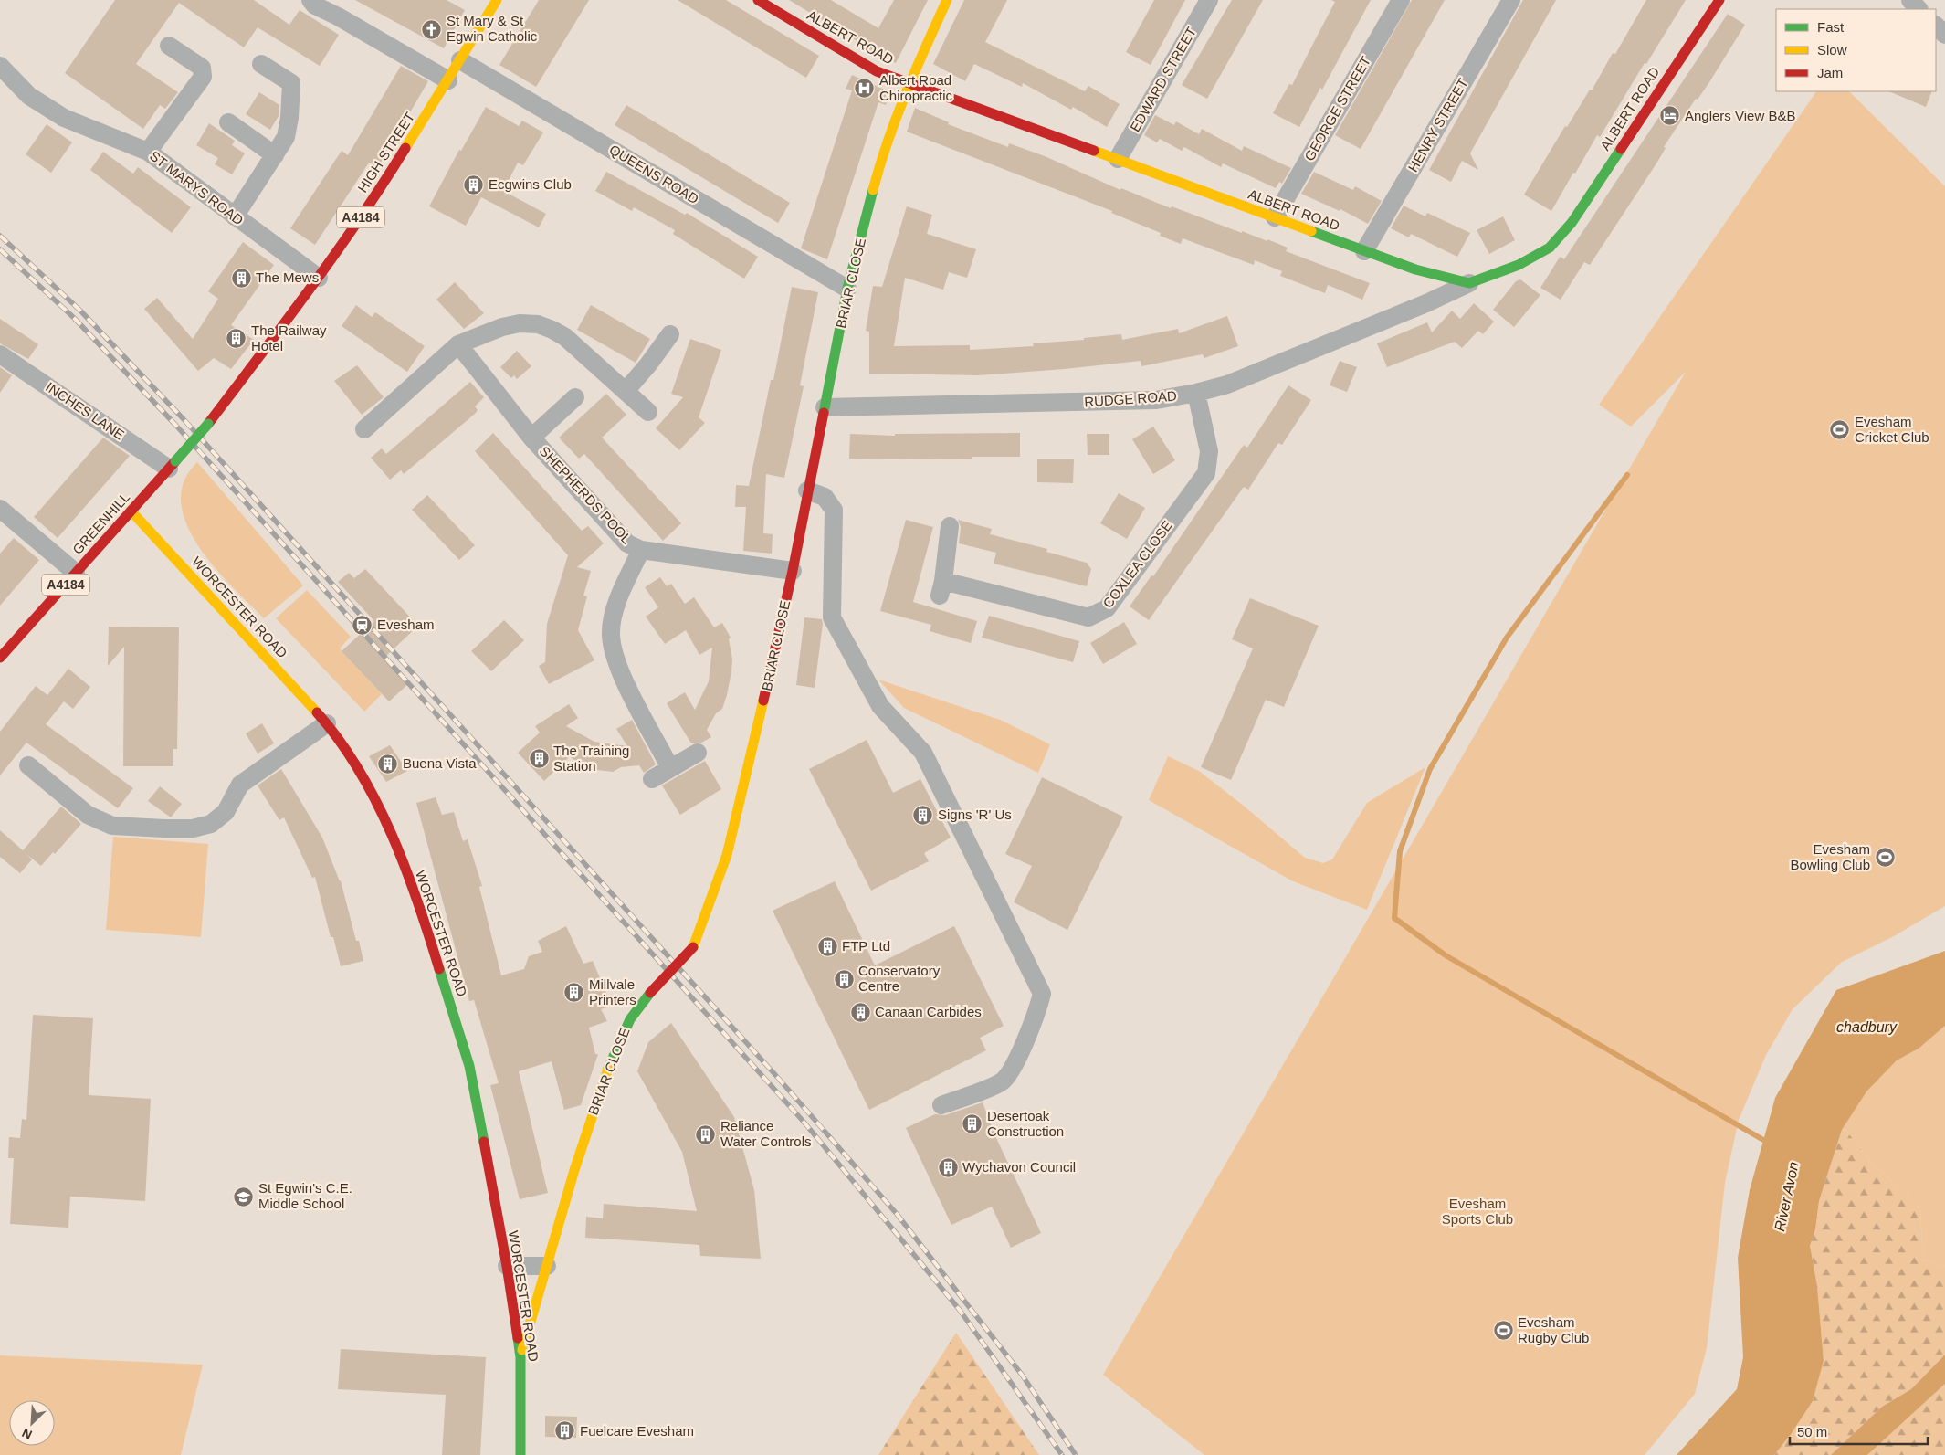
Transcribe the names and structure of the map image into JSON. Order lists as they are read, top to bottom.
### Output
{
  "streets": {
    "street": [
      "ALBERT ROAD",
      "EDWARD STREET",
      "GEORGE STREET",
      "HENRY STREET",
      "HIGH STREET",
      "QUEENS ROAD",
      "ST MARYS ROAD",
      "A4184",
      "BRIAR CLOSE",
      "RUDGE ROAD",
      "INCHES LANE",
      "SHEPHERDS POOL",
      "GREENHILL",
      "COXLEA CLOSE",
      "WORCESTER ROAD"
    ]
  },
  "crossings": [
    ["ALBERT ROAD", "EDWARD STREET"],
    ["ALBERT ROAD", "GEORGE STREET"],
    ["ALBERT ROAD", "HENRY STREET"],
    ["ALBERT ROAD", "BRIAR CLOSE"],
    ["ALBERT ROAD", "RUDGE ROAD"],
    ["HIGH STREET", "QUEENS ROAD"],
    ["HIGH STREET", "ST MARYS ROAD"],
    ["HIGH STREET", "INCHES LANE"],
    ["HIGH STREET", "GREENHILL"],
    ["QUEENS ROAD", "BRIAR CLOSE"],
    ["BRIAR CLOSE", "RUDGE ROAD"],
    ["BRIAR CLOSE", "SHEPHERDS POOL"],
    ["BRIAR CLOSE", "WORCESTER ROAD"],
    ["RUDGE ROAD", "COXLEA CLOSE"],
    ["INCHES LANE", "GREENHILL"],
    ["GREENHILL", "WORCESTER ROAD"]
  ],
  "water": ["chadbury", "River Avon"],
  "parks": ["Evesham Sports Club"],
  "places": {
    "church": ["St Mary & St Egwin Catholic"],
    "hospital": ["Albert Road Chiropractic"],
    "hotel": ["Anglers View B&B"],
    "building": [
      "Ecgwins Club",
      "The Mews",
      "The Railway Hotel",
      "The Training Station",
      "Buena Vista",
      "Signs 'R' Us",
      "FTP Ltd",
      "Conservatory Centre",
      "Millvale Printers",
      "Canaan Carbides",
      "Desertoak Construction",
      "Reliance Water Controls",
      "Wychavon Council",
      "Fuelcare Evesham"
    ],
    "sports": ["Evesham Cricket Club", "Evesham Bowling Club", "Evesham Rugby Club"],
    "station": ["Evesham"],
    "school or university": ["St Egwin's C.E. Middle School"]
  },
  "legend": ["Fast", "Slow", "Jam"],
  "scale_bar": "50 m",
  "north": "bottom left"
}
